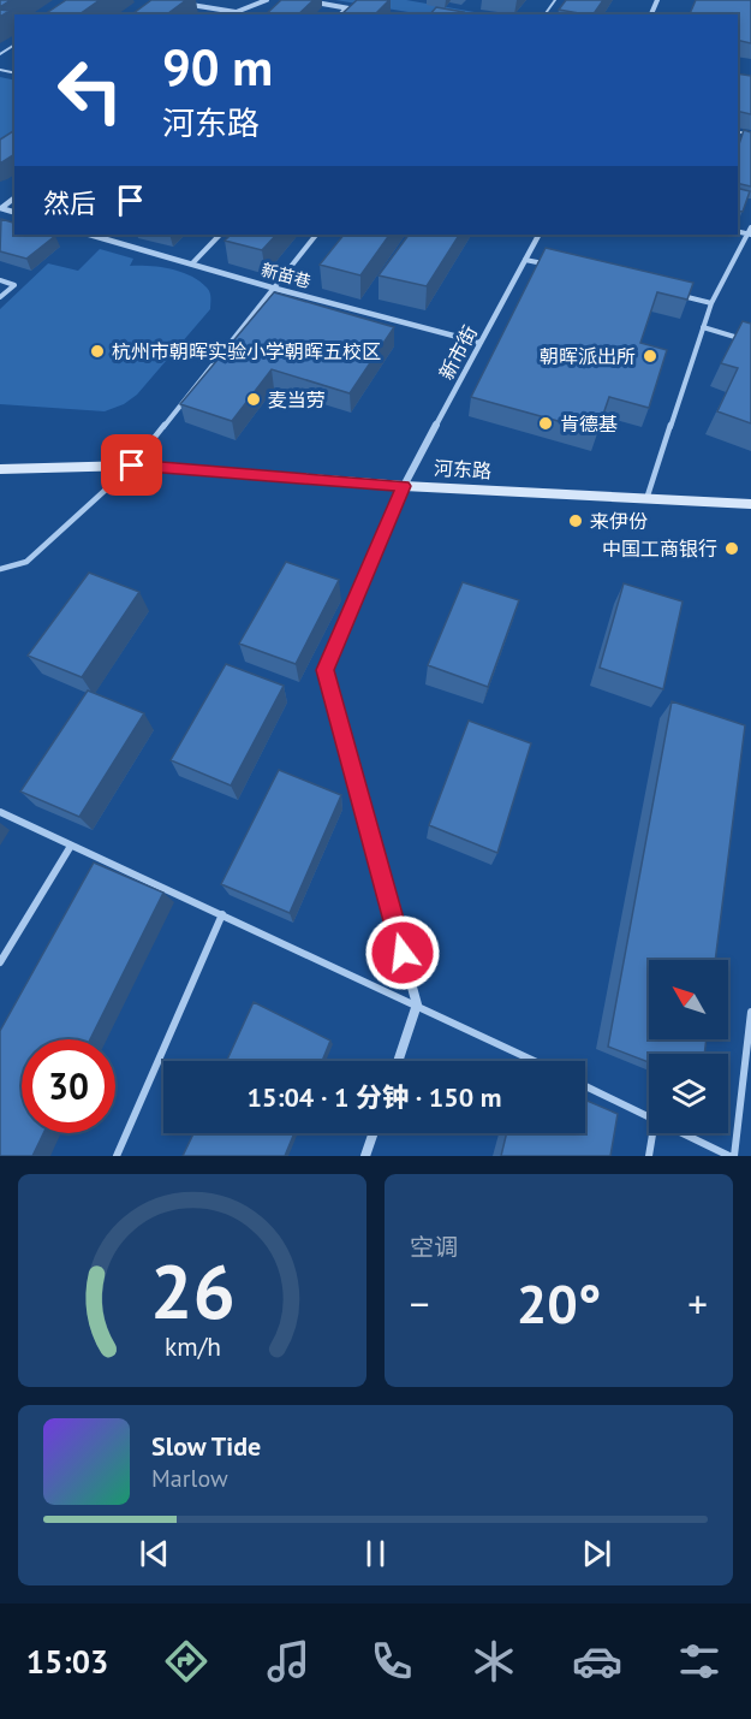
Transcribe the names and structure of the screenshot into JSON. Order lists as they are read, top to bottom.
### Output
{
  "streets": {
    "main road": ["河东路"],
    "street": ["新苗巷", "新市街"]
  },
  "crossings": [
    ["新苗巷", "新市街"],
    ["新市街", "河东路"]
  ],
  "places": [
    "杭州市朝晖实验小学朝晖五校区",
    "朝晖派出所",
    "麦当劳",
    "肯德基",
    "来伊份",
    "中国工商银行"
  ],
  "north": "top left",
  "page": {
    "turn": ["90 m", "河东路"],
    "then": "然后",
    "limit": "30",
    "trip": "15:04 · 1 分钟 · 150 m",
    "tile": "空调",
    "heat": ["−", "20°", "+"],
    "song": ["Slow Tide", "Marlow"],
    "tabs": "15:03",
    "gauge": ["26", "km/h"]
  }
}
